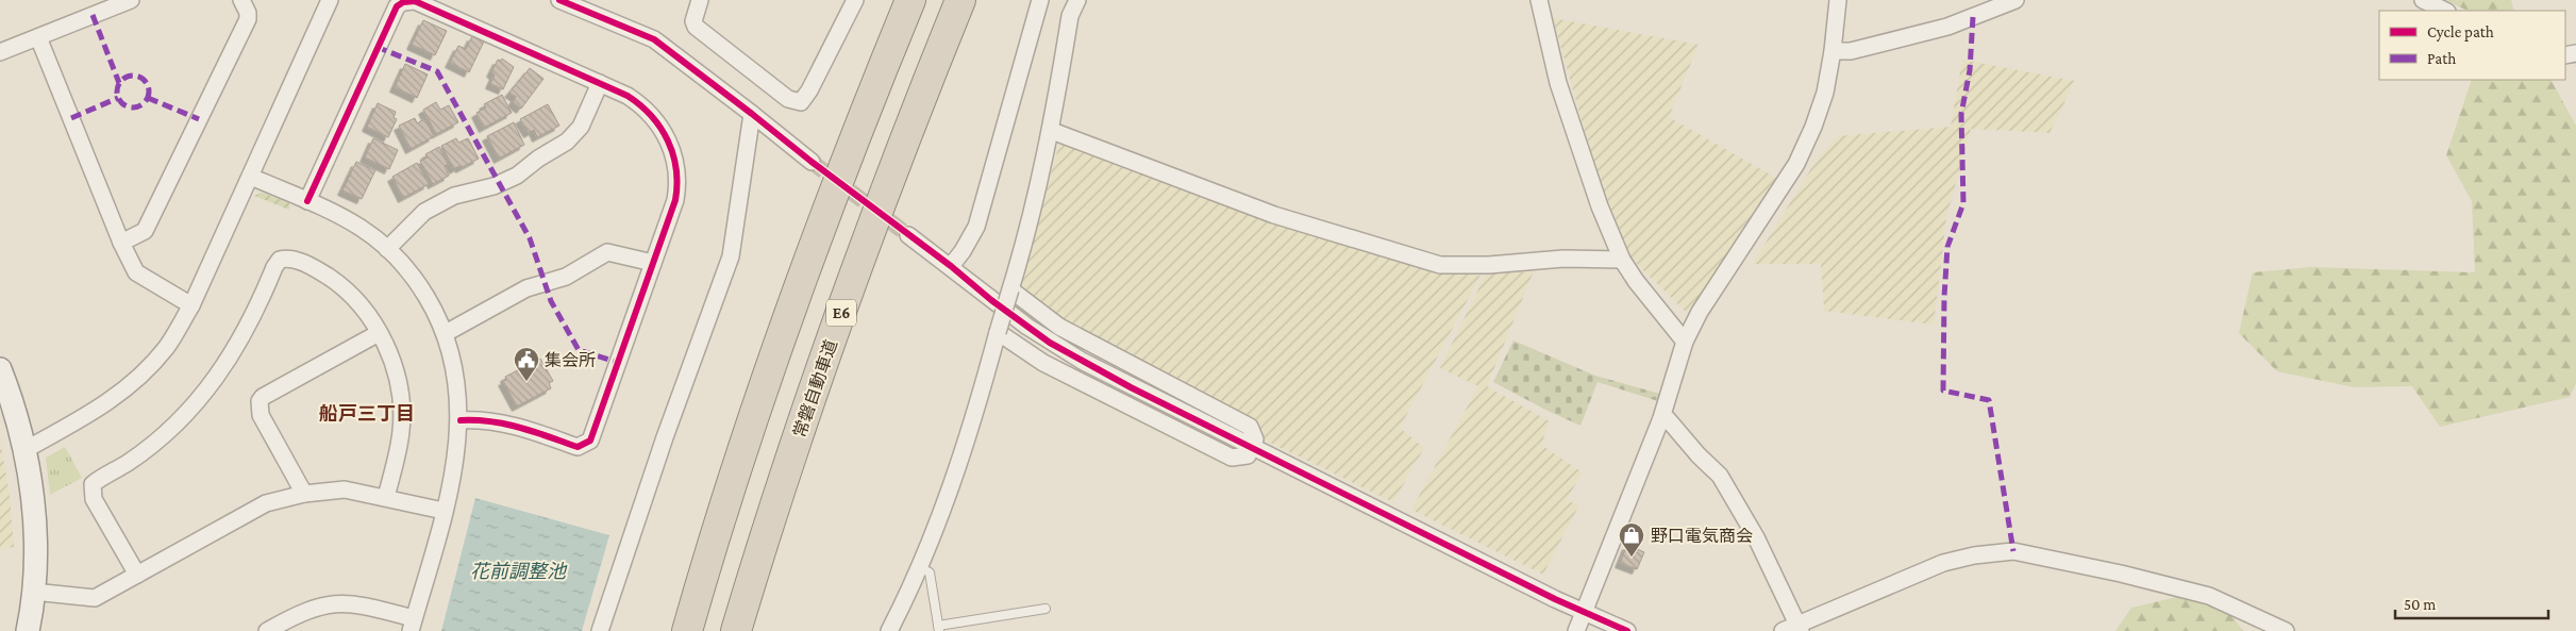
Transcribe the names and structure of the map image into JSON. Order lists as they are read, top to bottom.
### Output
{
  "streets": {
    "highway": ["E6", "常磐自動車道"]
  },
  "districts": ["船戸三丁目"],
  "water": ["花前調整池"],
  "places": {
    "public building": ["集会所"],
    "shop": ["野口電気商会"]
  },
  "legend": ["Cycle path", "Path"],
  "scale_bar": "50 m"
}
